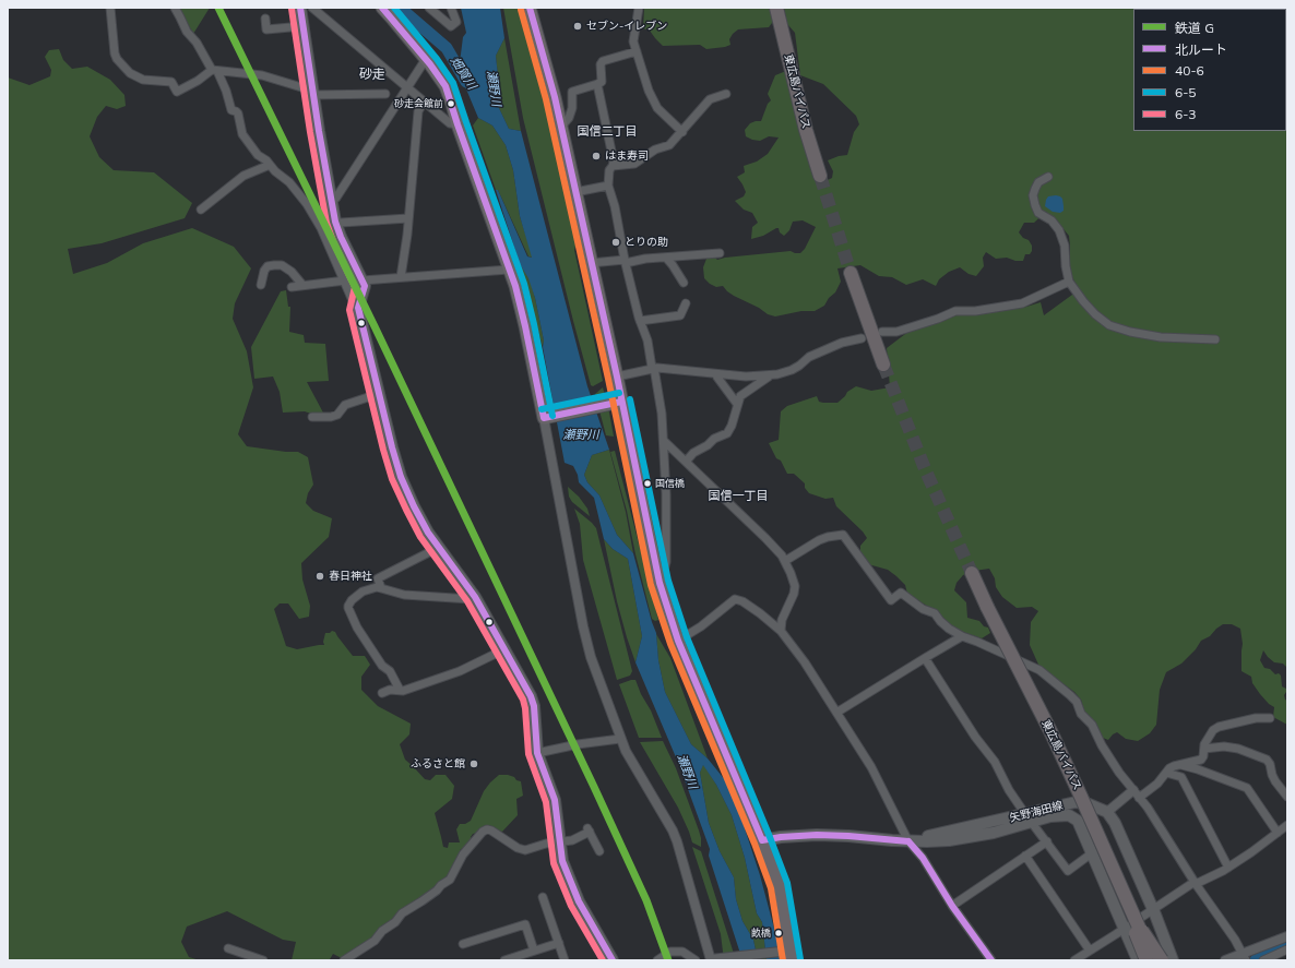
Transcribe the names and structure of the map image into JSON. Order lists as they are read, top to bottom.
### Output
{
  "streets": {
    "highway": ["東広島バイパス"],
    "main road": ["矢野海田線"]
  },
  "districts": ["砂走", "国信二丁目", "国信一丁目"],
  "water": ["畑賀川", "瀬野川"],
  "places": [
    "セブン-イレブン",
    "砂走会館前",
    "はま寿司",
    "とりの助",
    "国信橋",
    "春日神社",
    "ふるさと館",
    "畝橋"
  ],
  "lines": [
    "rail line G",
    "transit line 北ルート",
    "transit line 6-5",
    "transit line 6-3",
    "transit line 40-6"
  ],
  "legend": [
    "鉄道 G",
    "北ルート",
    "40-6",
    "6-5",
    "6-3"
  ]
}
